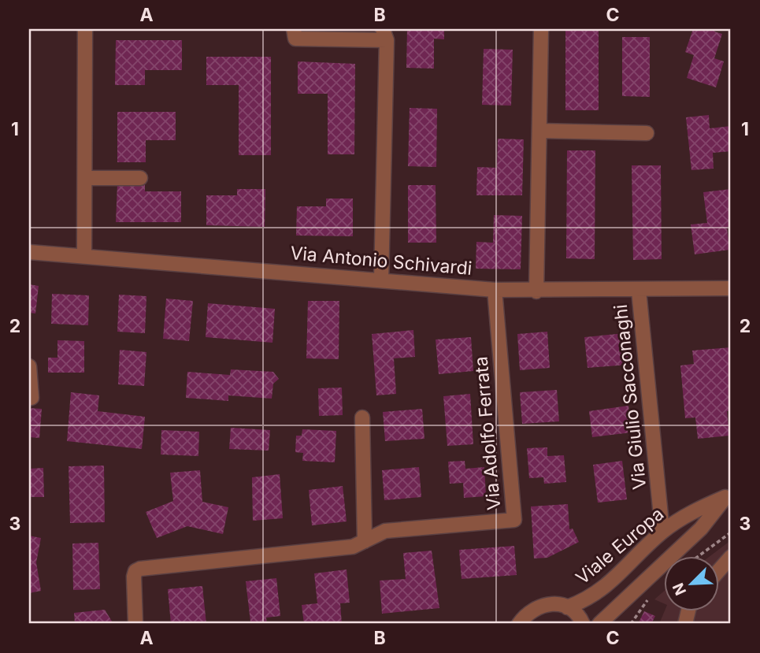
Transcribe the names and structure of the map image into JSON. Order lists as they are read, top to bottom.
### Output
{
  "streets": {
    "street": [
      "Via Antonio Schivardi",
      "Via Giulio Sacconaghi",
      "Via Adolfo Ferrata",
      "Viale Europa"
    ]
  },
  "crossings": [
    ["Via Antonio Schivardi", "Via Giulio Sacconaghi"],
    ["Via Antonio Schivardi", "Via Adolfo Ferrata"],
    ["Via Giulio Sacconaghi", "Viale Europa"]
  ],
  "north": "bottom left",
  "grid": {
    "columns": ["A", "B", "C"],
    "rows": ["1", "2", "3"]
  }
}
